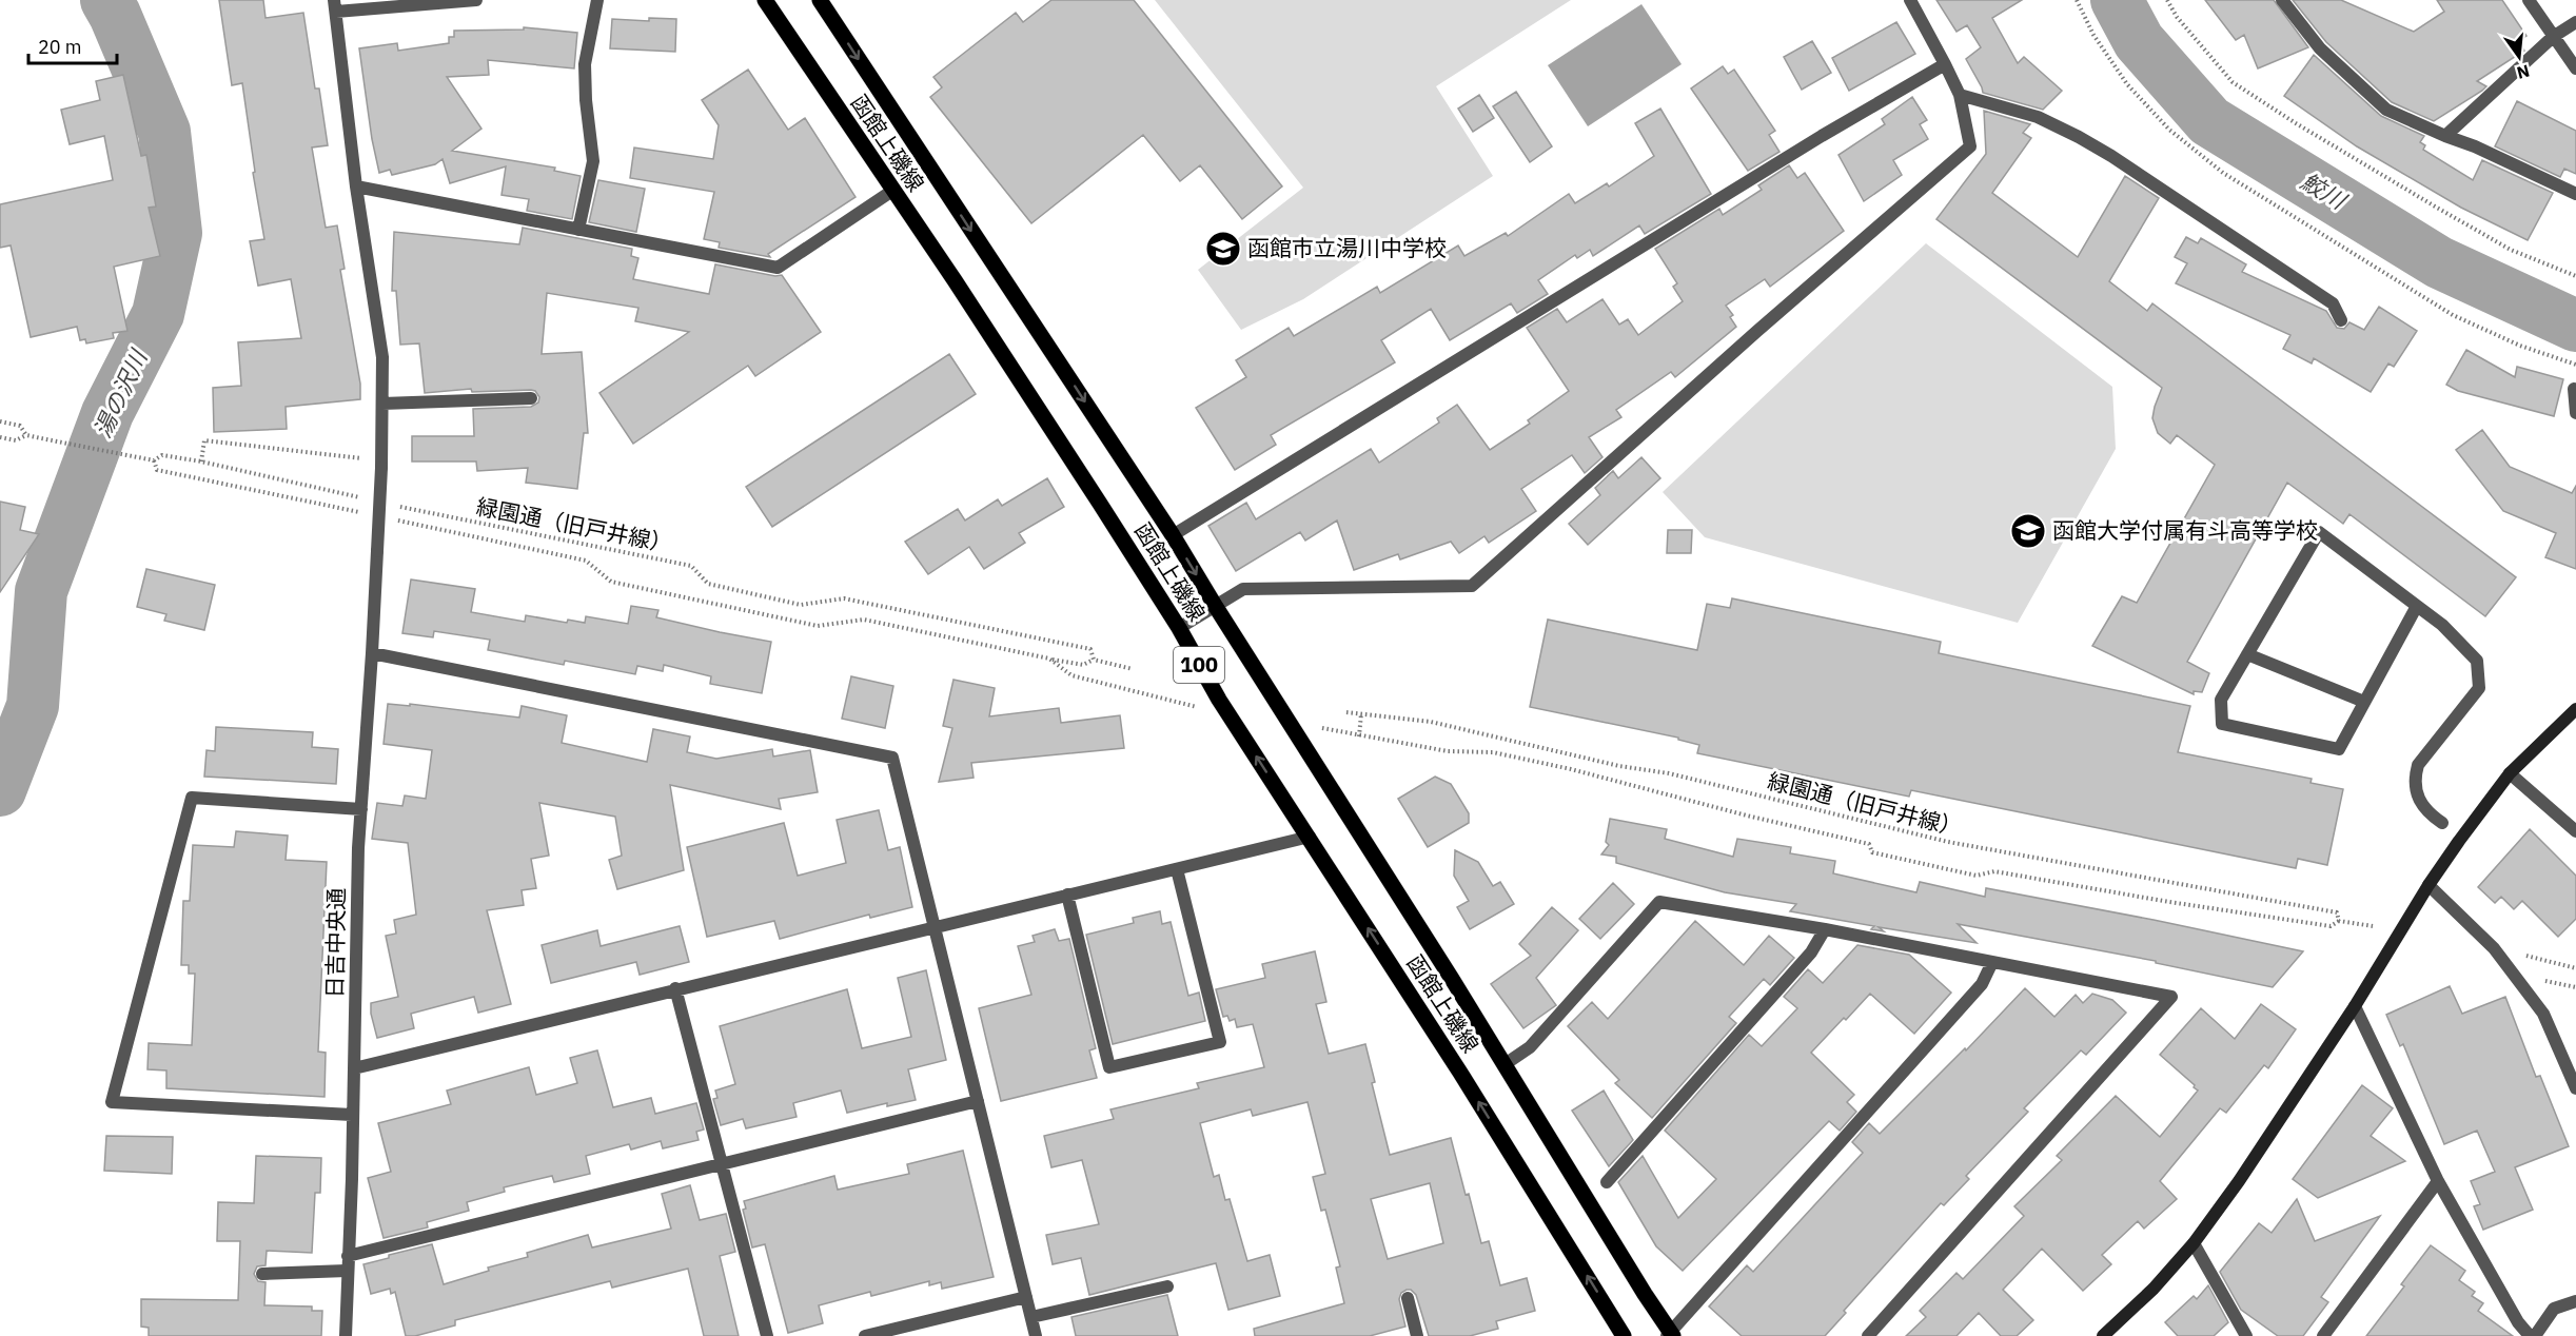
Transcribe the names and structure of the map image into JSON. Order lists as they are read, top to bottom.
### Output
{
  "streets": {
    "main road": ["函館上磯線", "100"],
    "street": ["日吉中央通"],
    "path": ["緑園通（旧戸井線）"]
  },
  "water": ["鮫川", "湯の沢川"],
  "places": {
    "school or university": ["函館市立湯川中学校", "函館大学付属有斗高等学校"]
  },
  "scale_bar": "20 m",
  "north": "bottom"
}
